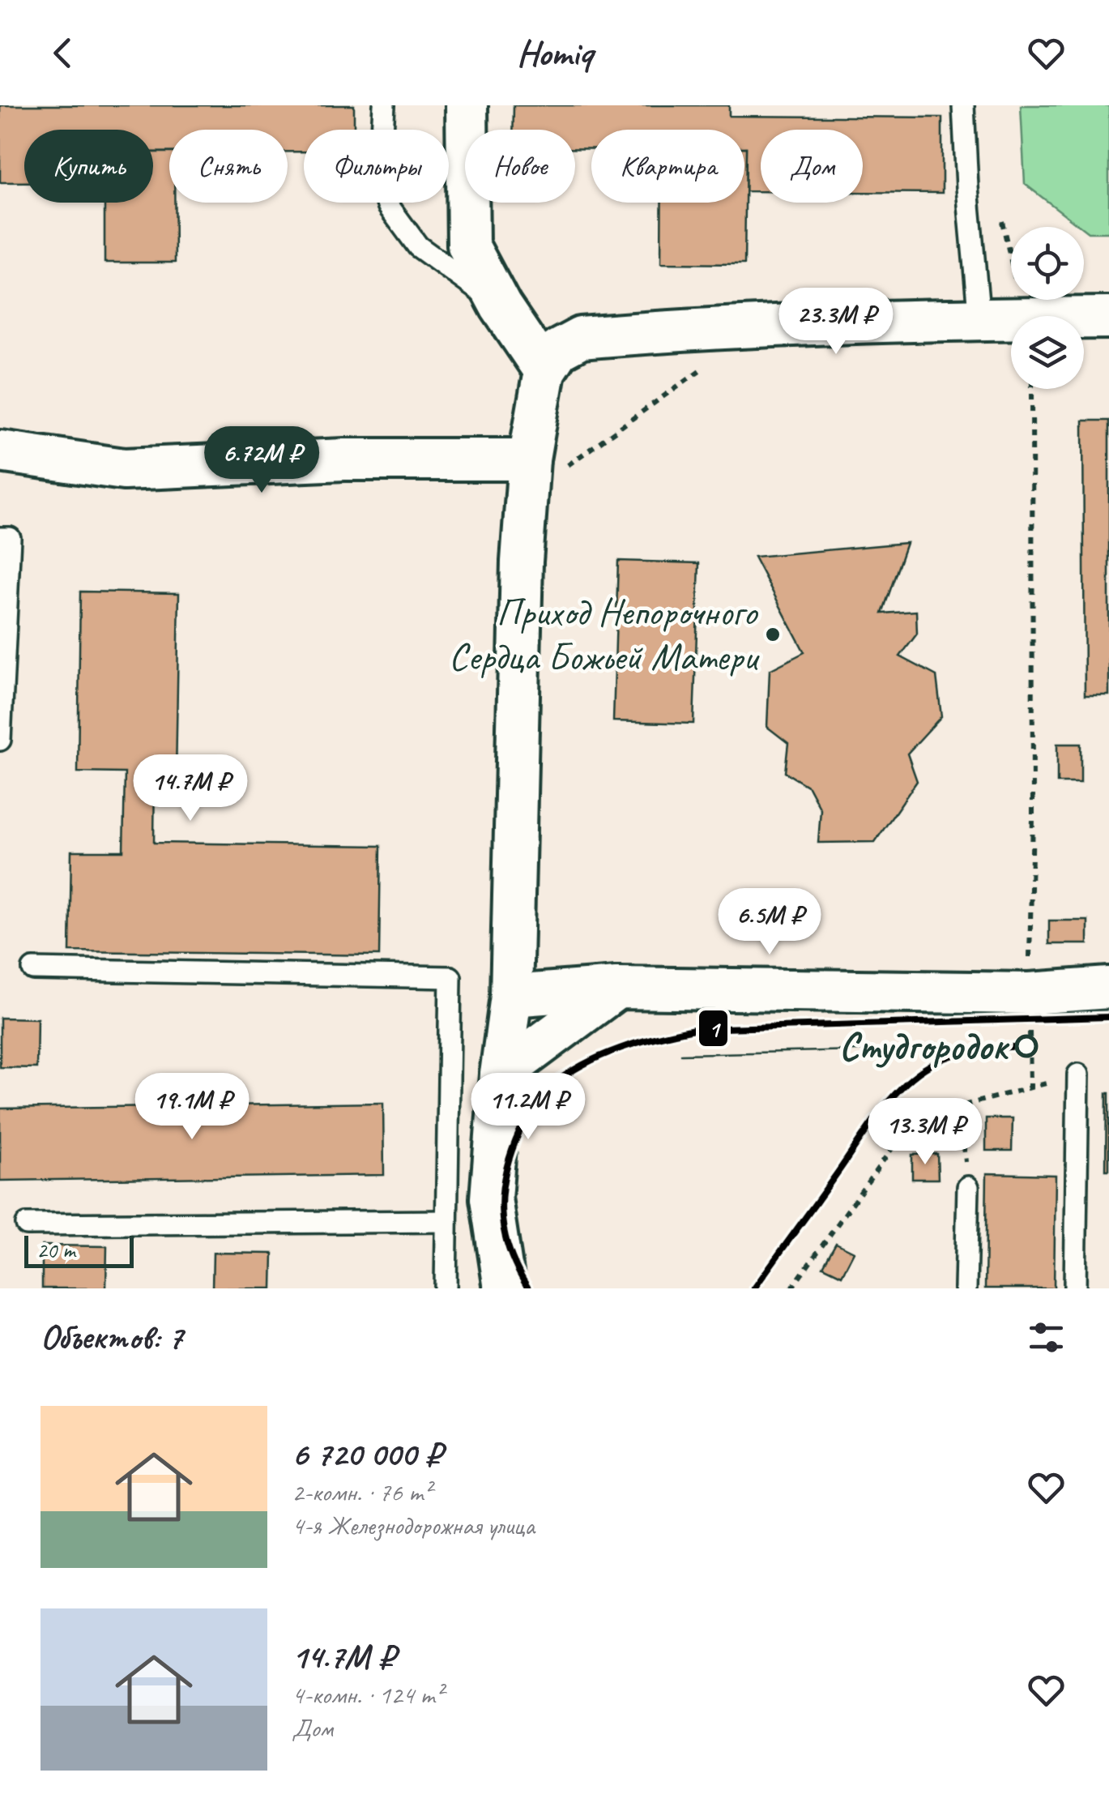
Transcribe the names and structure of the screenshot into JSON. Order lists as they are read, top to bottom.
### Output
{
  "places": ["Приход Непорочного Сердца Божьей Матери", "Студгородок"],
  "lines": ["transit line 1"],
  "scale_bar": "20 m",
  "page": {
    "header": "Homiq",
    "chip": [
      "Купить",
      "Снять",
      "Фильтры",
      "Новое",
      "Квартира",
      "Дом"
    ],
    "price": [
      "23.3M ₽",
      "6.72M ₽",
      "14.7M ₽",
      "6.5M ₽",
      "19.1M ₽",
      "11.2M ₽",
      "13.3M ₽"
    ],
    "scale": "20 m",
    "heading": "Объектов: 7",
    "list": [
      {
        "name": "6 720 000 ₽",
        "note": "2-комн. · 76 m² · 4-я Железнодорожная улица"
      },
      {
        "name": "14.7M ₽",
        "note": "4-комн. · 124 m² · Дом"
      }
    ]
  }
}
